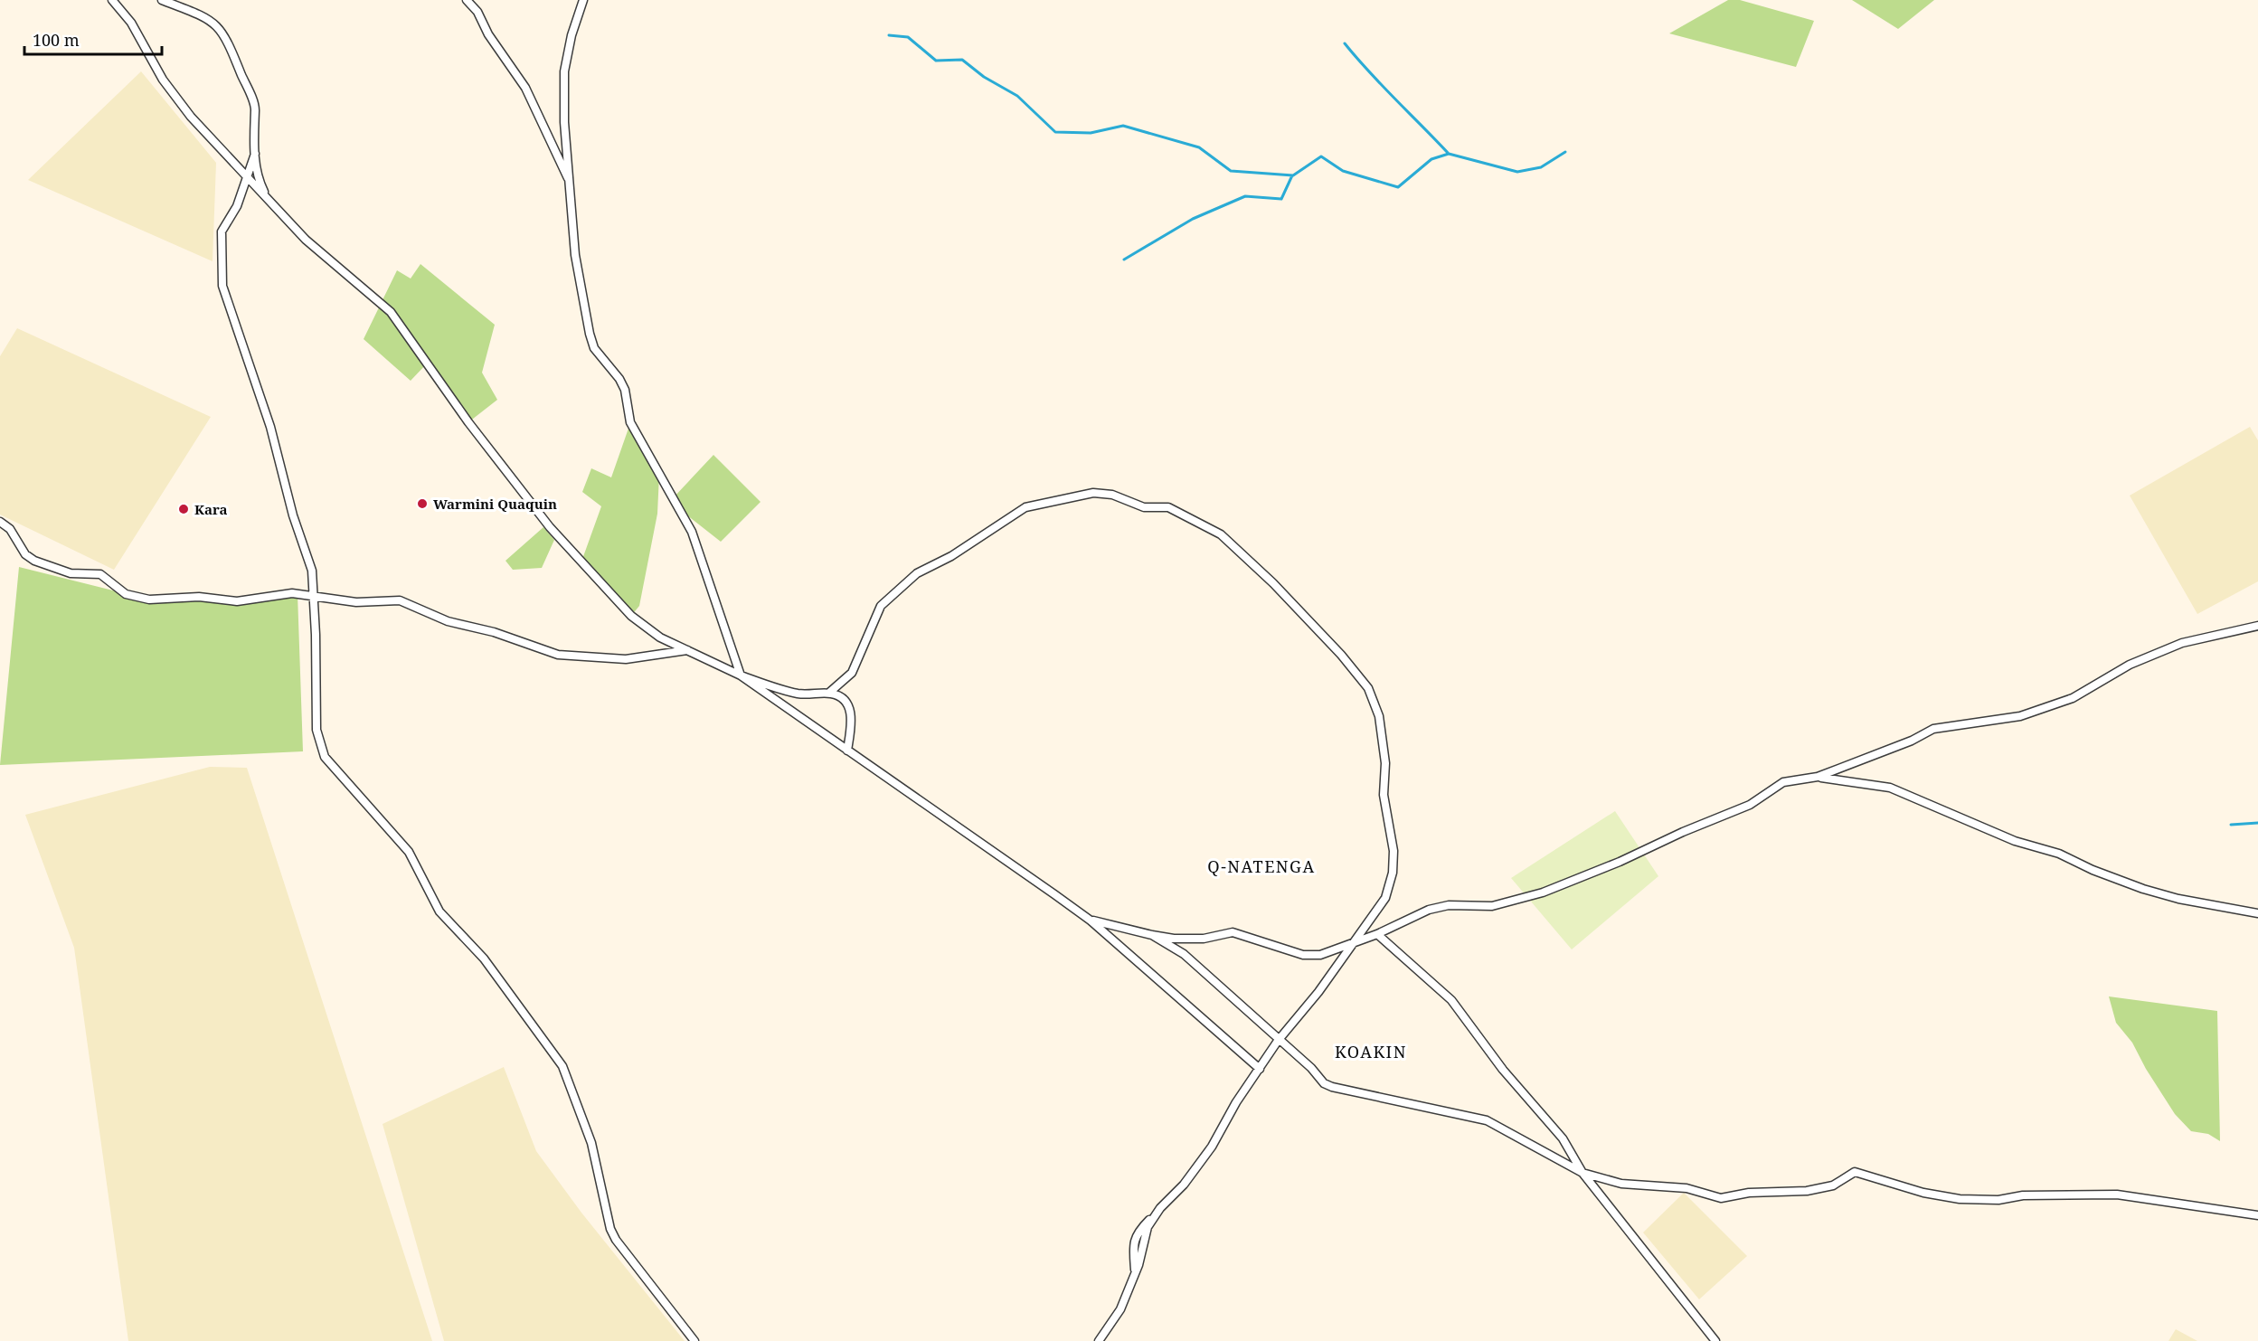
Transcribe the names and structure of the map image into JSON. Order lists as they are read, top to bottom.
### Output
{
  "districts": ["Q-NATENGA", "KOAKIN"],
  "places": ["Warmini Quaquin", "Kara"],
  "scale_bar": "100 m"
}
